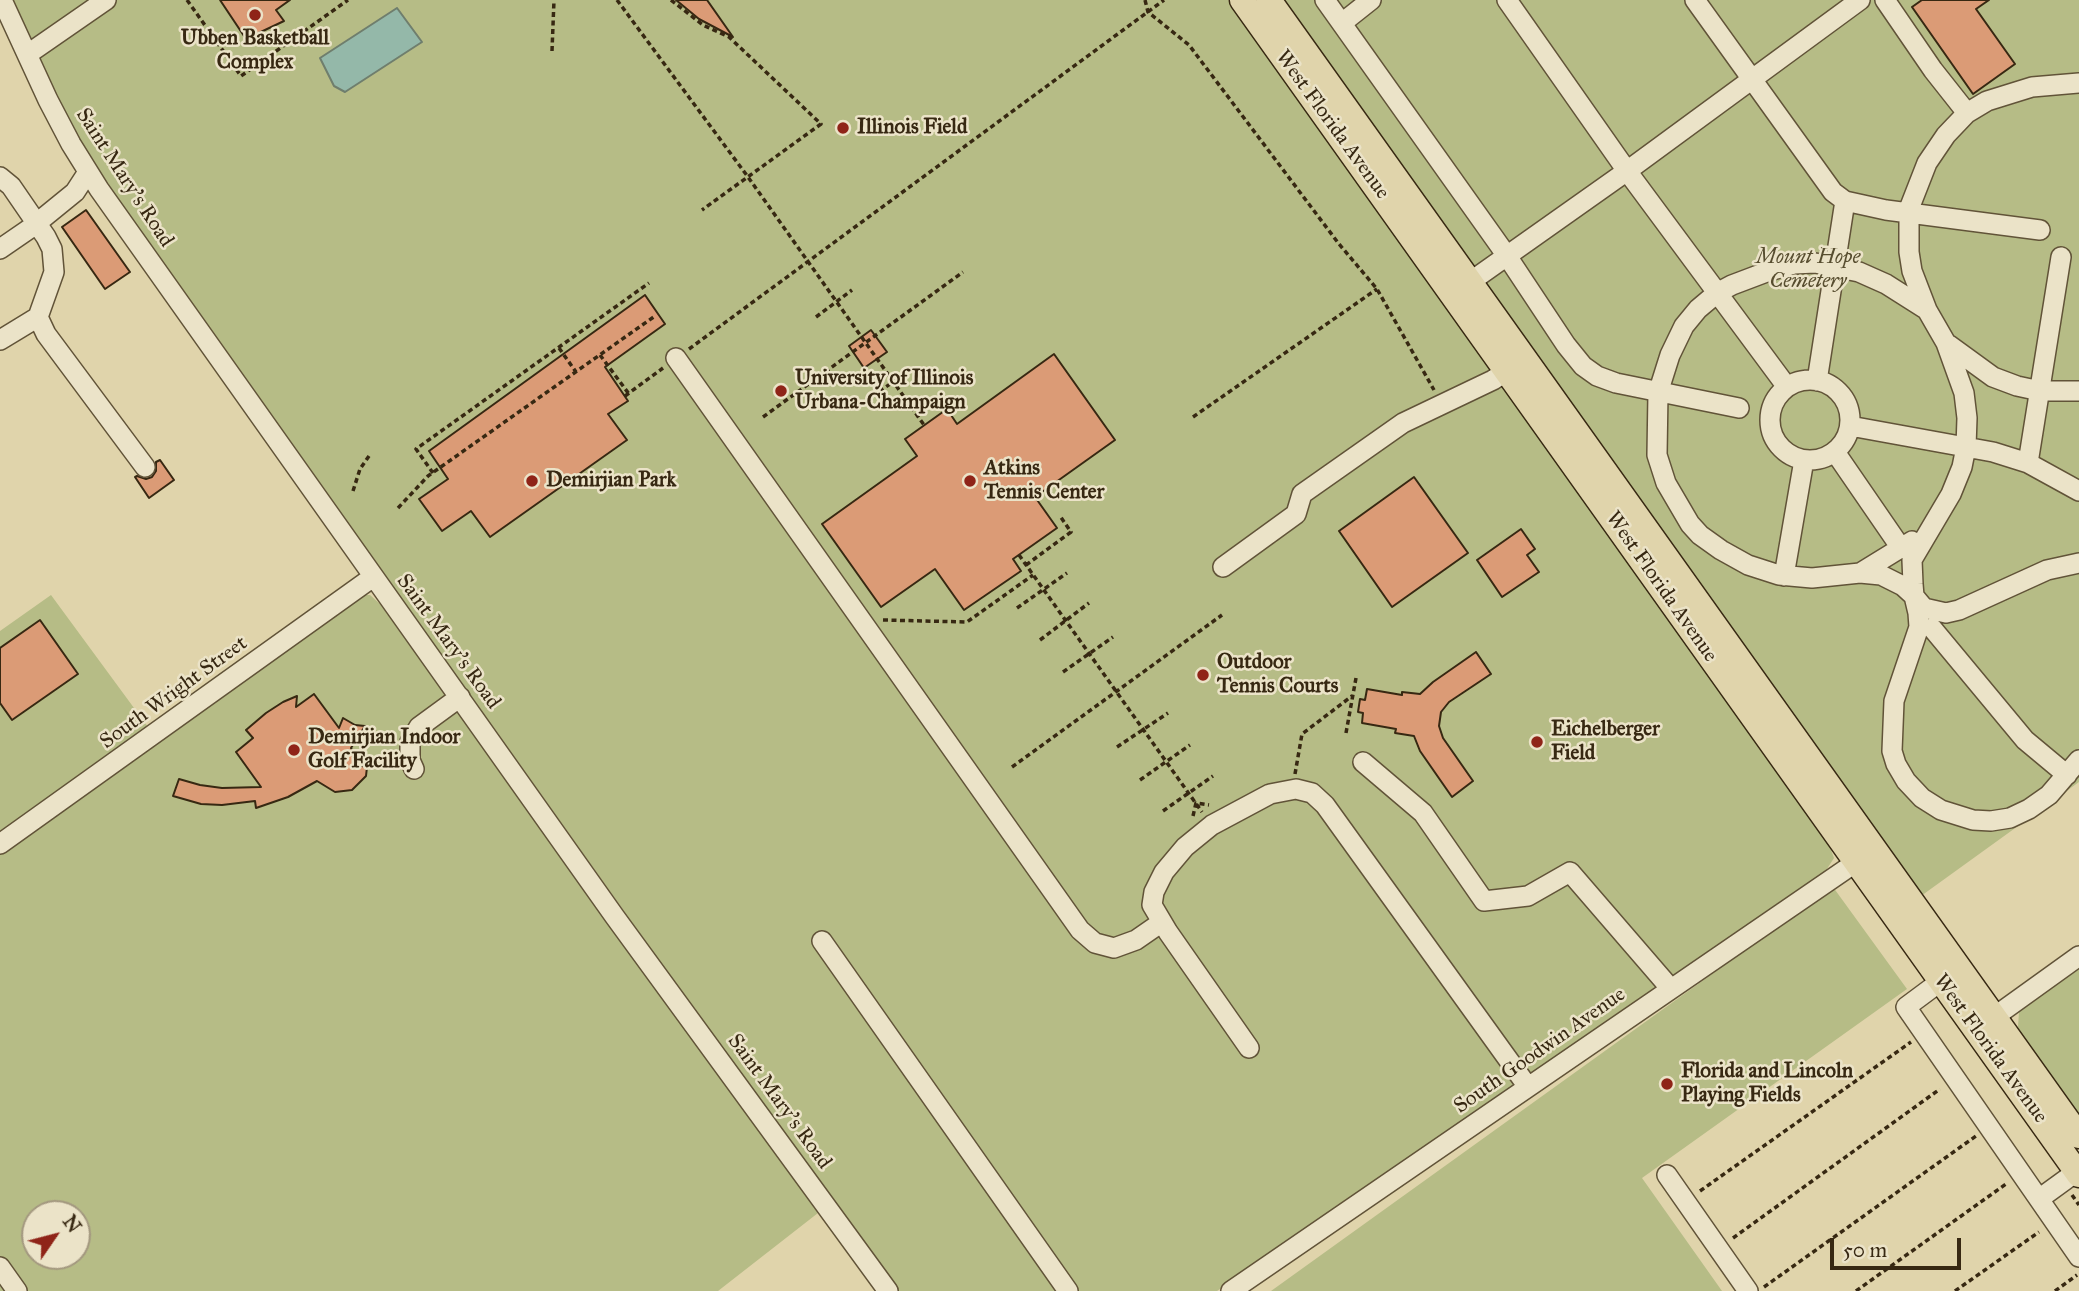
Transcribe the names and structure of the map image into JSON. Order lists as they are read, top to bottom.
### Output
{
  "streets": {
    "main road": ["West Florida Avenue"],
    "street": ["Saint Mary's Road", "South Wright Street", "South Goodwin Avenue"]
  },
  "crossings": [
    ["West Florida Avenue", "South Goodwin Avenue"],
    ["Saint Mary's Road", "South Wright Street"]
  ],
  "parks": ["Mount Hope Cemetery"],
  "places": [
    "Ubben Basketball Complex",
    "Illinois Field",
    "University of Illinois Urbana-Champaign",
    "Demirjian Park",
    "Atkins Tennis Center",
    "Outdoor Tennis Courts",
    "Eichelberger Field",
    "Demirjian Indoor Golf Facility",
    "Florida and Lincoln Playing Fields"
  ],
  "scale_bar": "50 m",
  "north": "top right"
}
